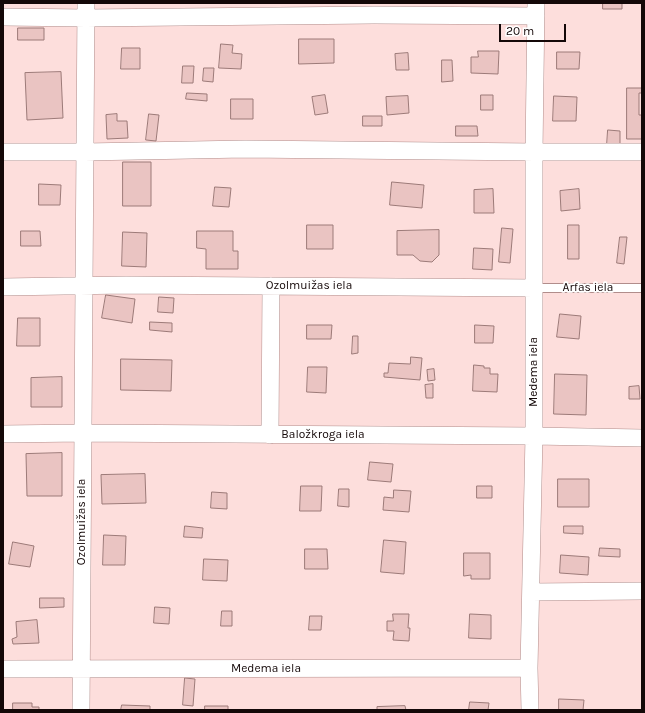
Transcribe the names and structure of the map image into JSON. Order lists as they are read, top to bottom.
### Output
{
  "streets": {
    "street": ["Ozolmuižas iela", "Medema iela", "Baložkroga iela"],
    "lane": ["Arfas iela"]
  },
  "crossings": [
    ["Ozolmuižas iela", "Arfas iela"],
    ["Ozolmuižas iela", "Medema iela"],
    ["Ozolmuižas iela", "Baložkroga iela"],
    ["Arfas iela", "Medema iela"],
    ["Medema iela", "Baložkroga iela"]
  ],
  "scale_bar": "20 m"
}
